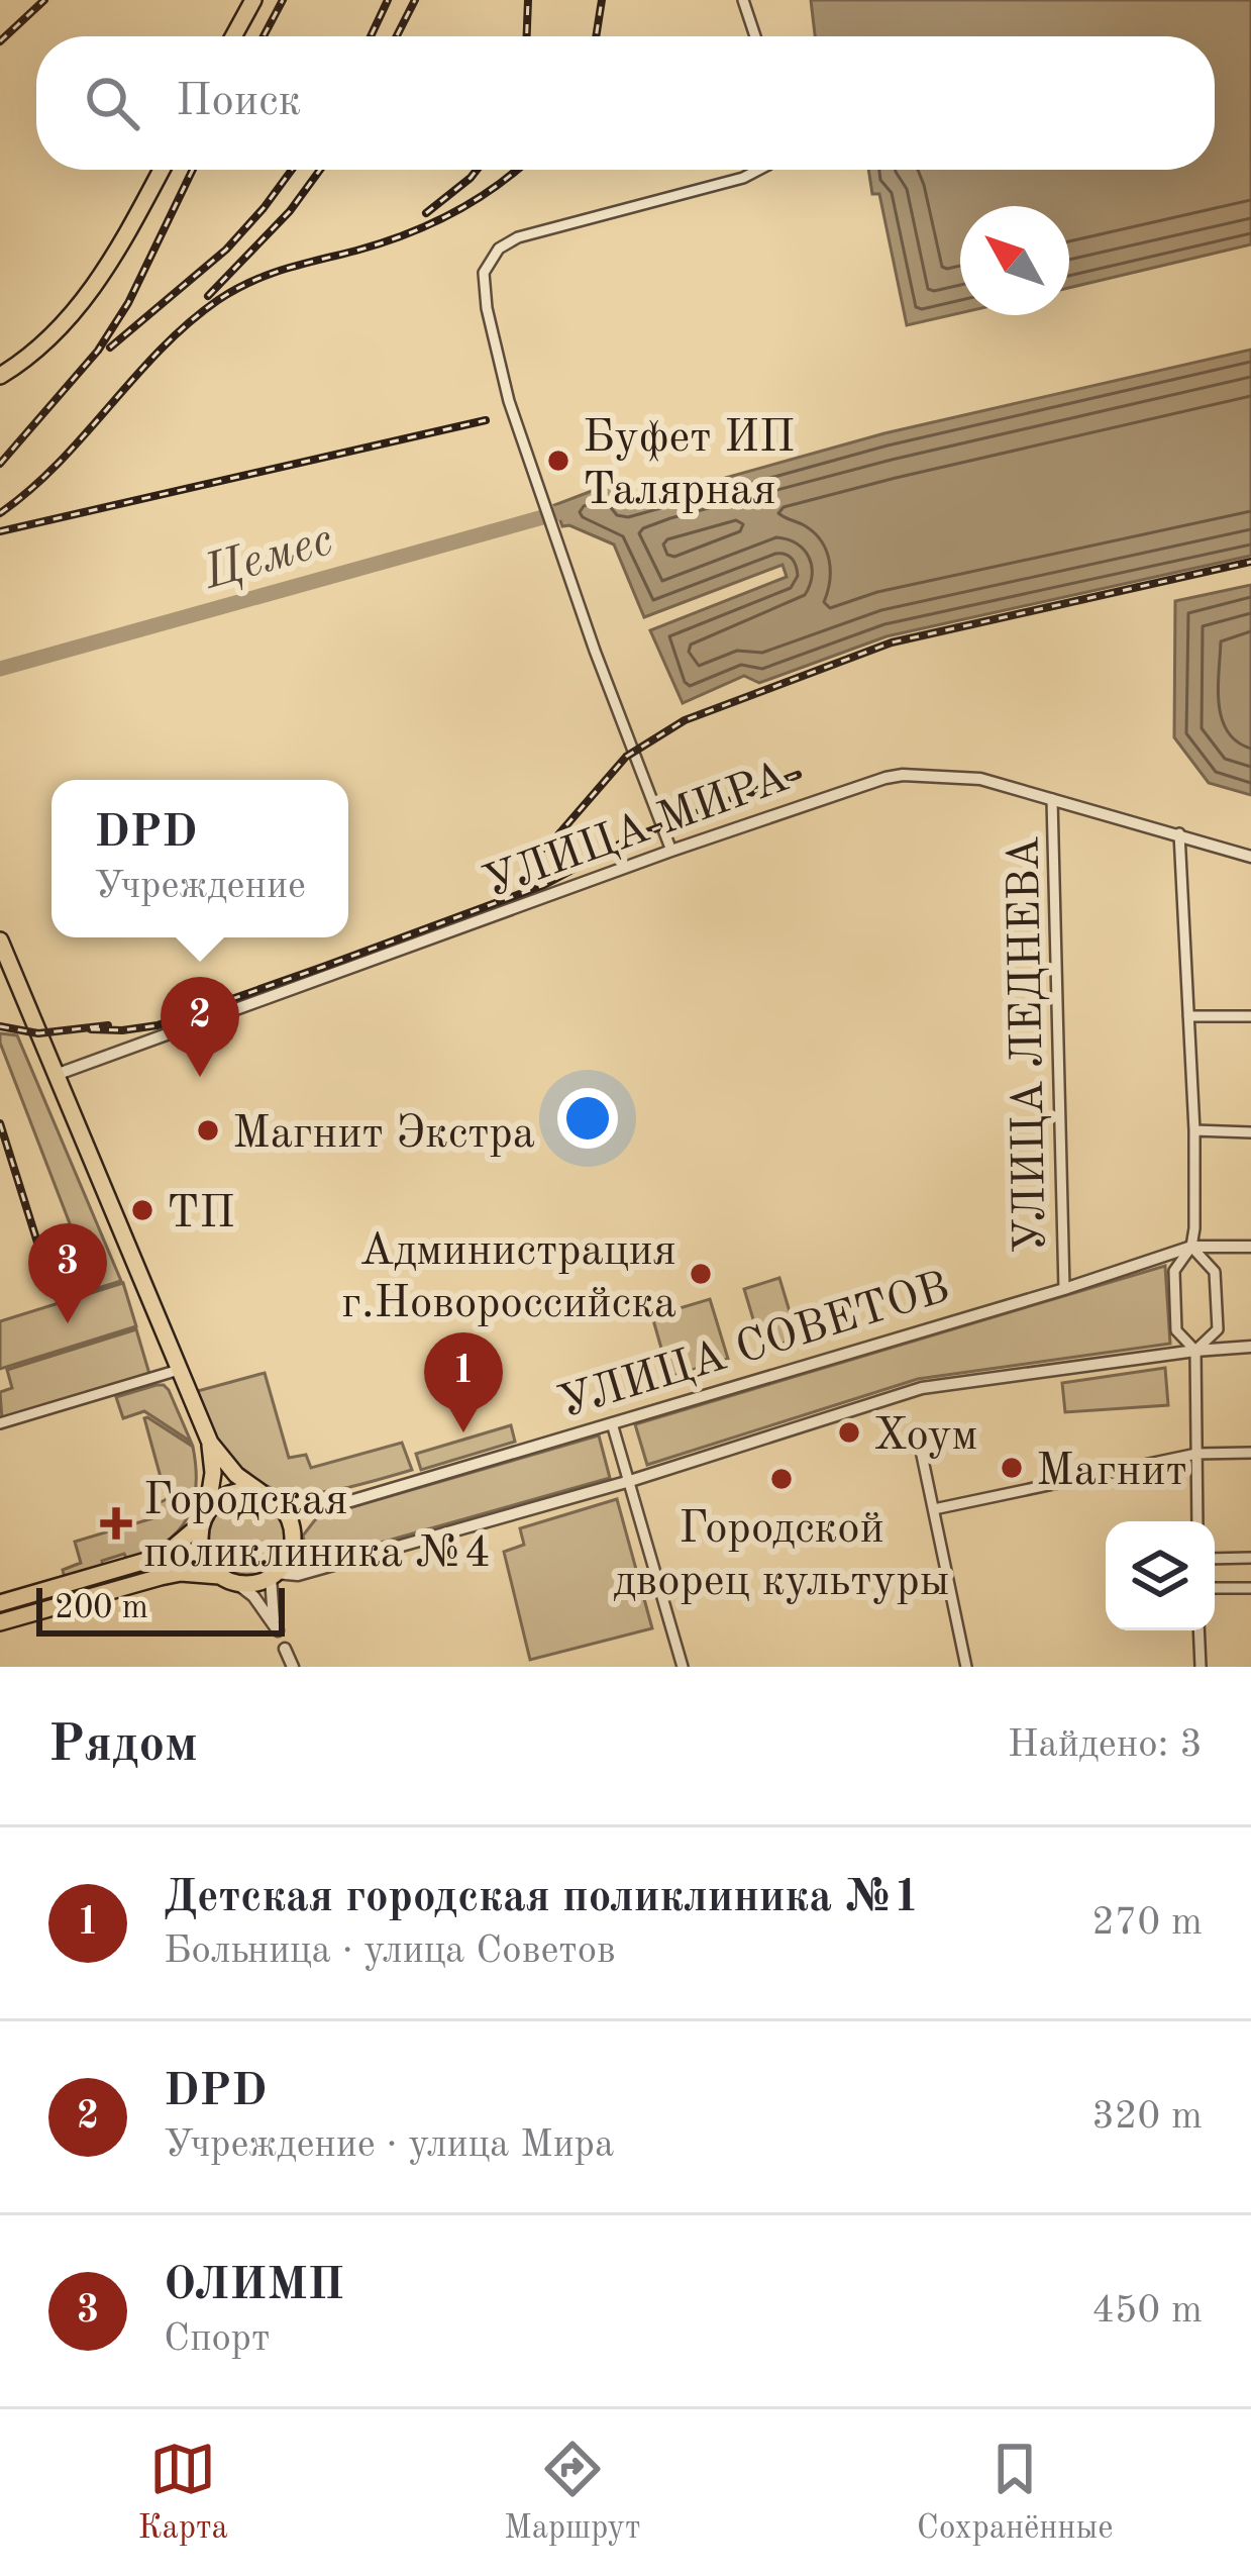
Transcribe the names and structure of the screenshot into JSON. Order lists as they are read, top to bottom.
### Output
{
  "streets": {
    "street": ["УЛИЦА МИРА", "УЛИЦА ЛЕДНЕВА", "УЛИЦА СОВЕТОВ"]
  },
  "crossings": [
    ["УЛИЦА МИРА", "УЛИЦА ЛЕДНЕВА"],
    ["УЛИЦА ЛЕДНЕВА", "УЛИЦА СОВЕТОВ"]
  ],
  "water": ["Цемес"],
  "places": {
    "other": [
      "Буфет ИП Талярная",
      "Магнит Экстра",
      "ТП",
      "Администрация г.Новороссийска",
      "Хоум",
      "Магнит",
      "Городской дворец культуры"
    ],
    "health": ["Городская поликлиника №4"]
  },
  "scale_bar": "200 m",
  "north": "top left",
  "page": {
    "search": "Поиск",
    "popup": ["DPD", "Учреждение"],
    "pins": ["2", "3", "1"],
    "scale": "200 m",
    "heading": ["Рядом", "Найдено: 3"],
    "list": [
      {
        "mark": "1",
        "name": "Детская городская поликлиника №1",
        "note": "Больница · улица Советов",
        "value": "270 m"
      },
      {
        "mark": "2",
        "name": "DPD",
        "note": "Учреждение · улица Мира",
        "value": "320 m"
      },
      {
        "mark": "3",
        "name": "ОЛИМП",
        "note": "Спорт",
        "value": "450 m"
      }
    ],
    "nav": ["Карта", "Маршрут", "Сохранённые"]
  }
}
